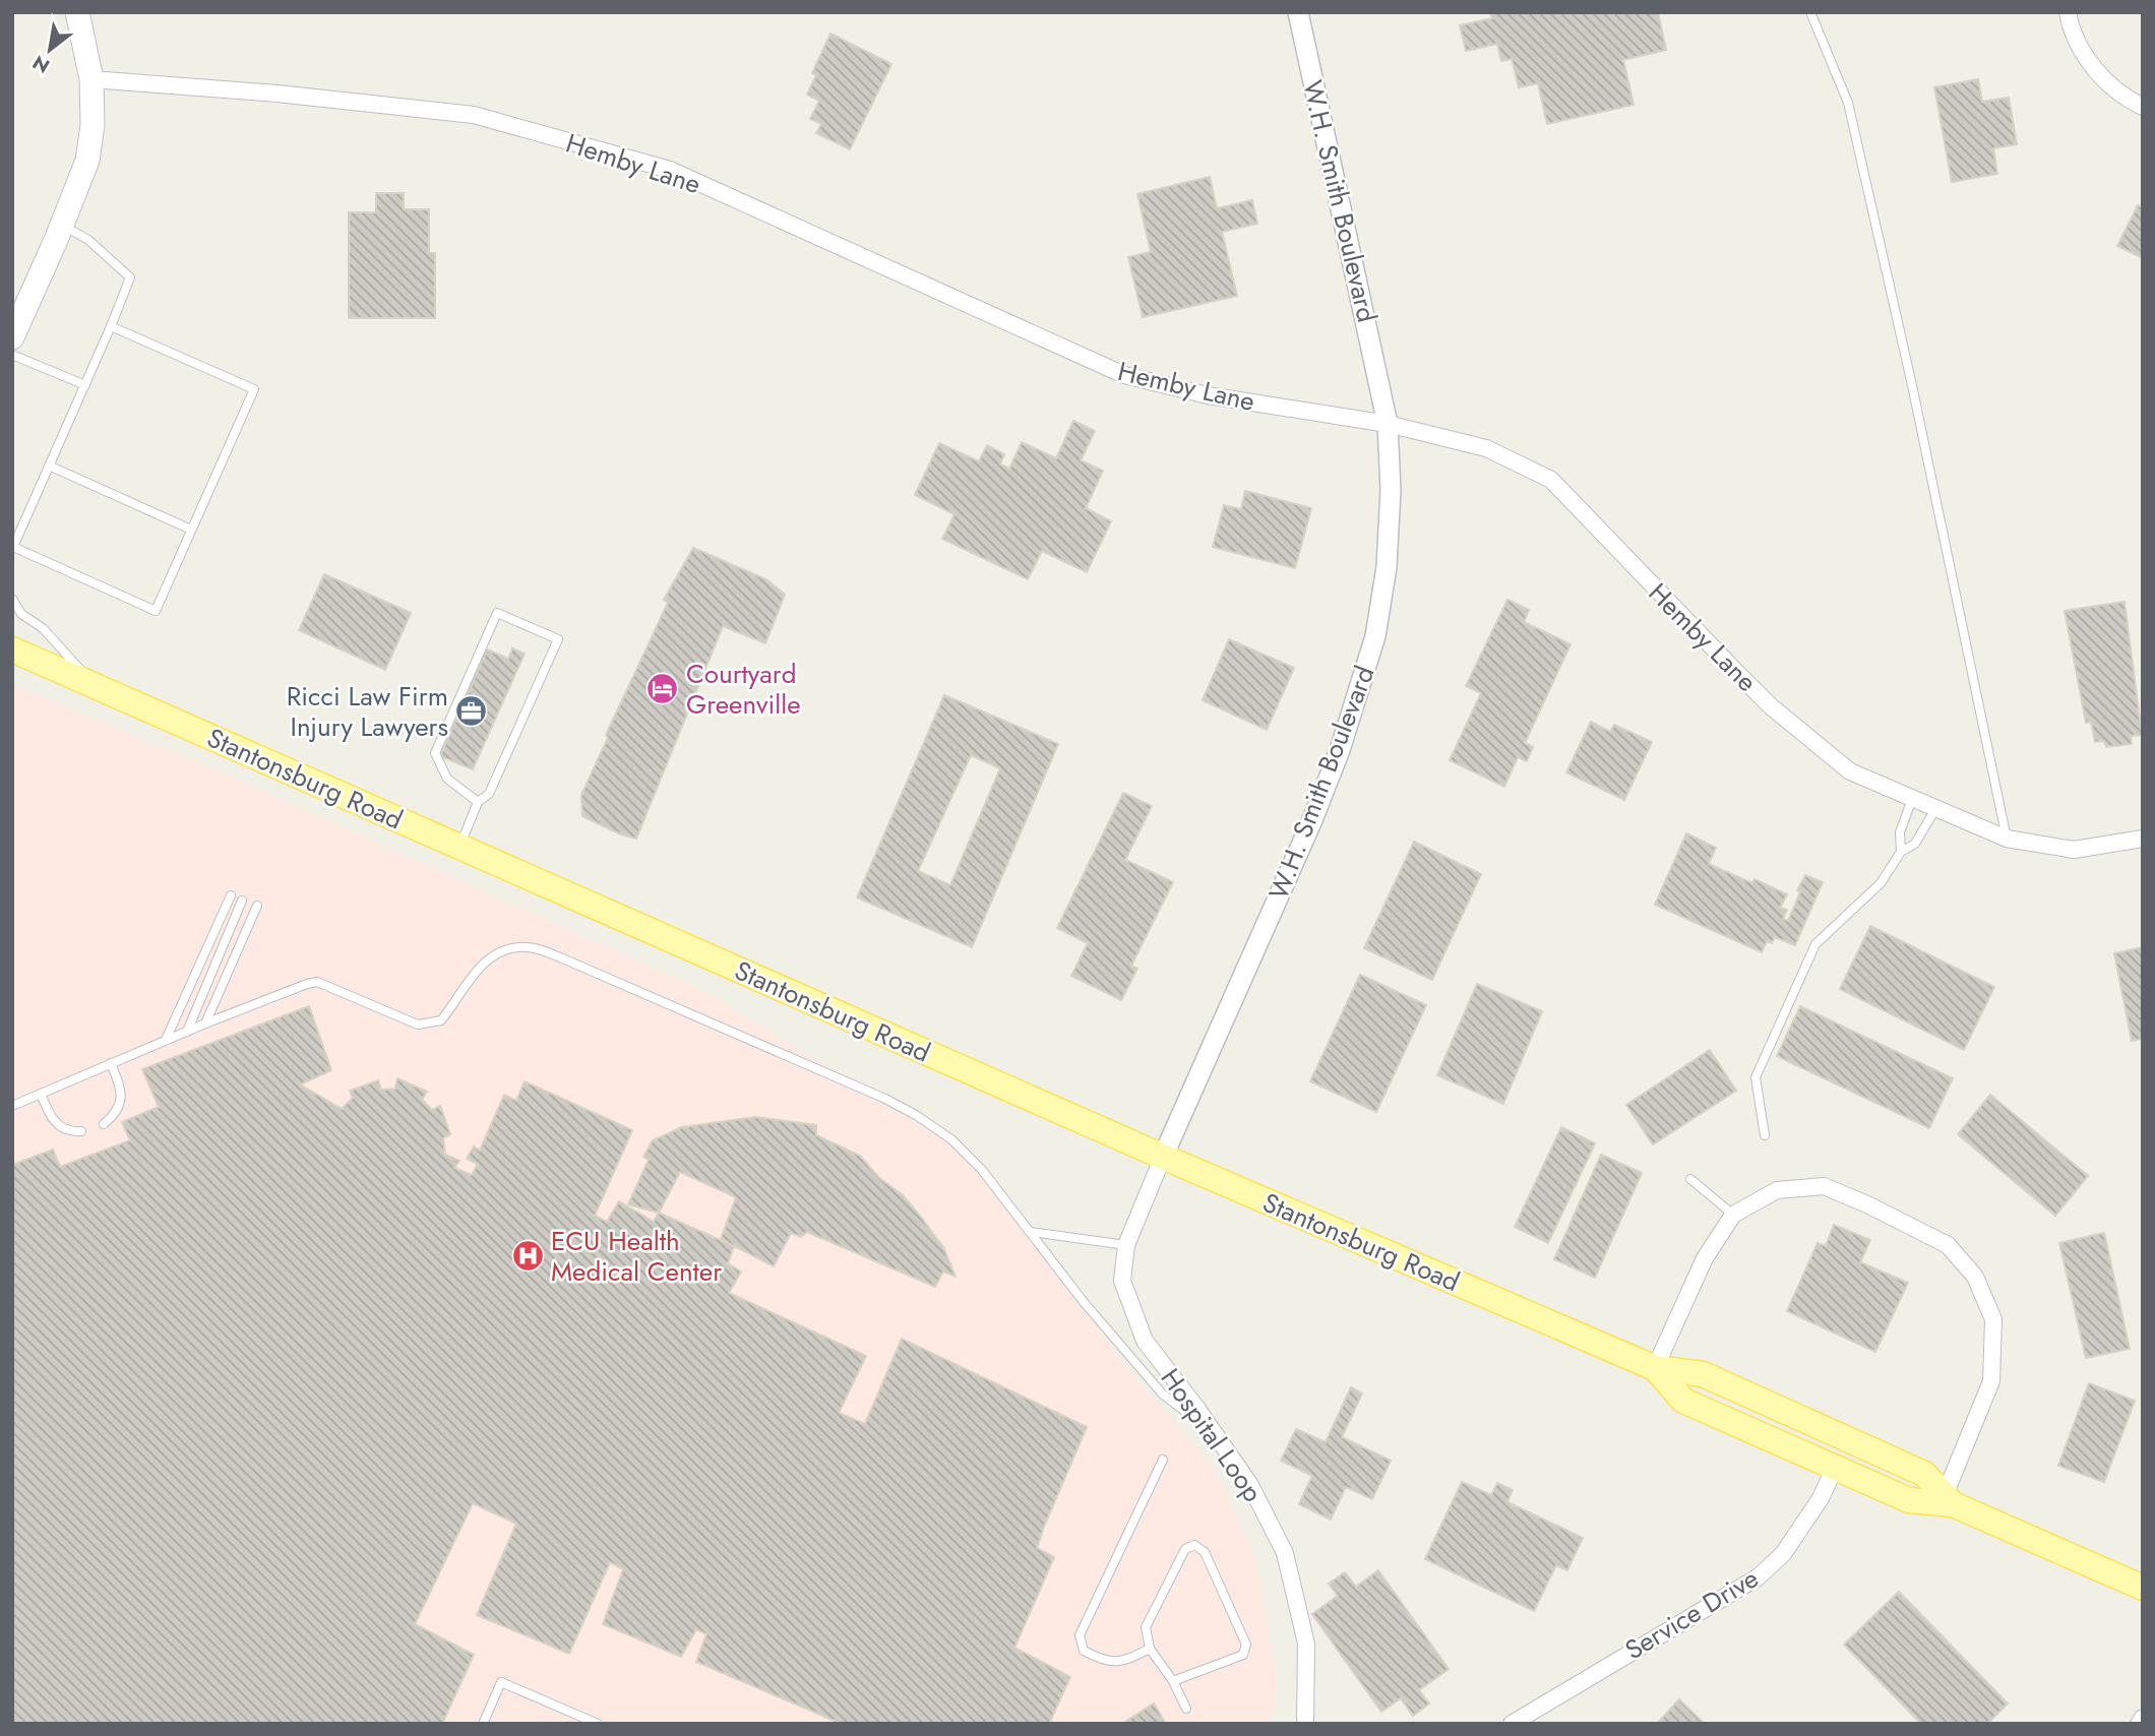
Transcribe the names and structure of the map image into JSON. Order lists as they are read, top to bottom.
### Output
{
  "streets": {
    "main road": ["Stantonsburg Road"],
    "street": [
      "Hemby Lane",
      "W.H. Smith Boulevard",
      "Hospital Loop",
      "Service Drive"
    ]
  },
  "crossings": [
    ["Hemby Lane", "W.H. Smith Boulevard"],
    ["W.H. Smith Boulevard", "Stantonsburg Road"],
    ["W.H. Smith Boulevard", "Hospital Loop"],
    ["Stantonsburg Road", "Hospital Loop"],
    ["Stantonsburg Road", "Service Drive"]
  ],
  "places": {
    "hotel": ["Courtyard Greenville"],
    "office": ["Ricci Law Firm Injury Lawyers"],
    "hospital": ["ECU Health Medical Center"]
  },
  "north": "bottom left"
}
